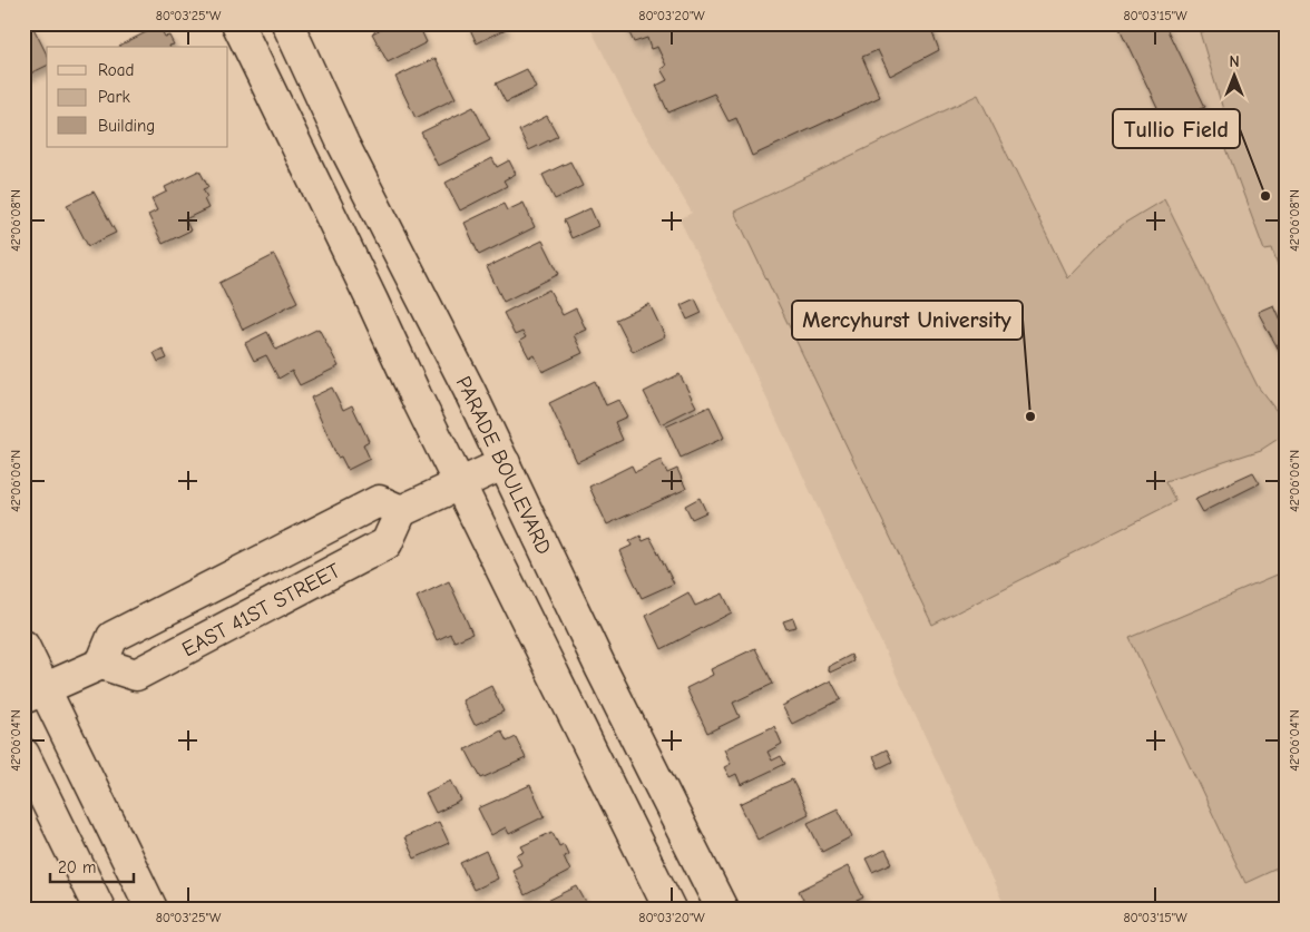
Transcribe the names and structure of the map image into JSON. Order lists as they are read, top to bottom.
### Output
{
  "streets": {
    "street": ["PARADE BOULEVARD", "EAST 41ST STREET"]
  },
  "places": ["Tullio Field", "Mercyhurst University"],
  "legend": ["Road", "Park", "Building"],
  "scale_bar": "20 m",
  "north": "top",
  "coordinates": [
    "80°03'25\"W",
    "80°03'20\"W",
    "80°03'15\"W",
    "42°06'08\"N",
    "42°06'06\"N",
    "42°06'04\"N"
  ]
}
